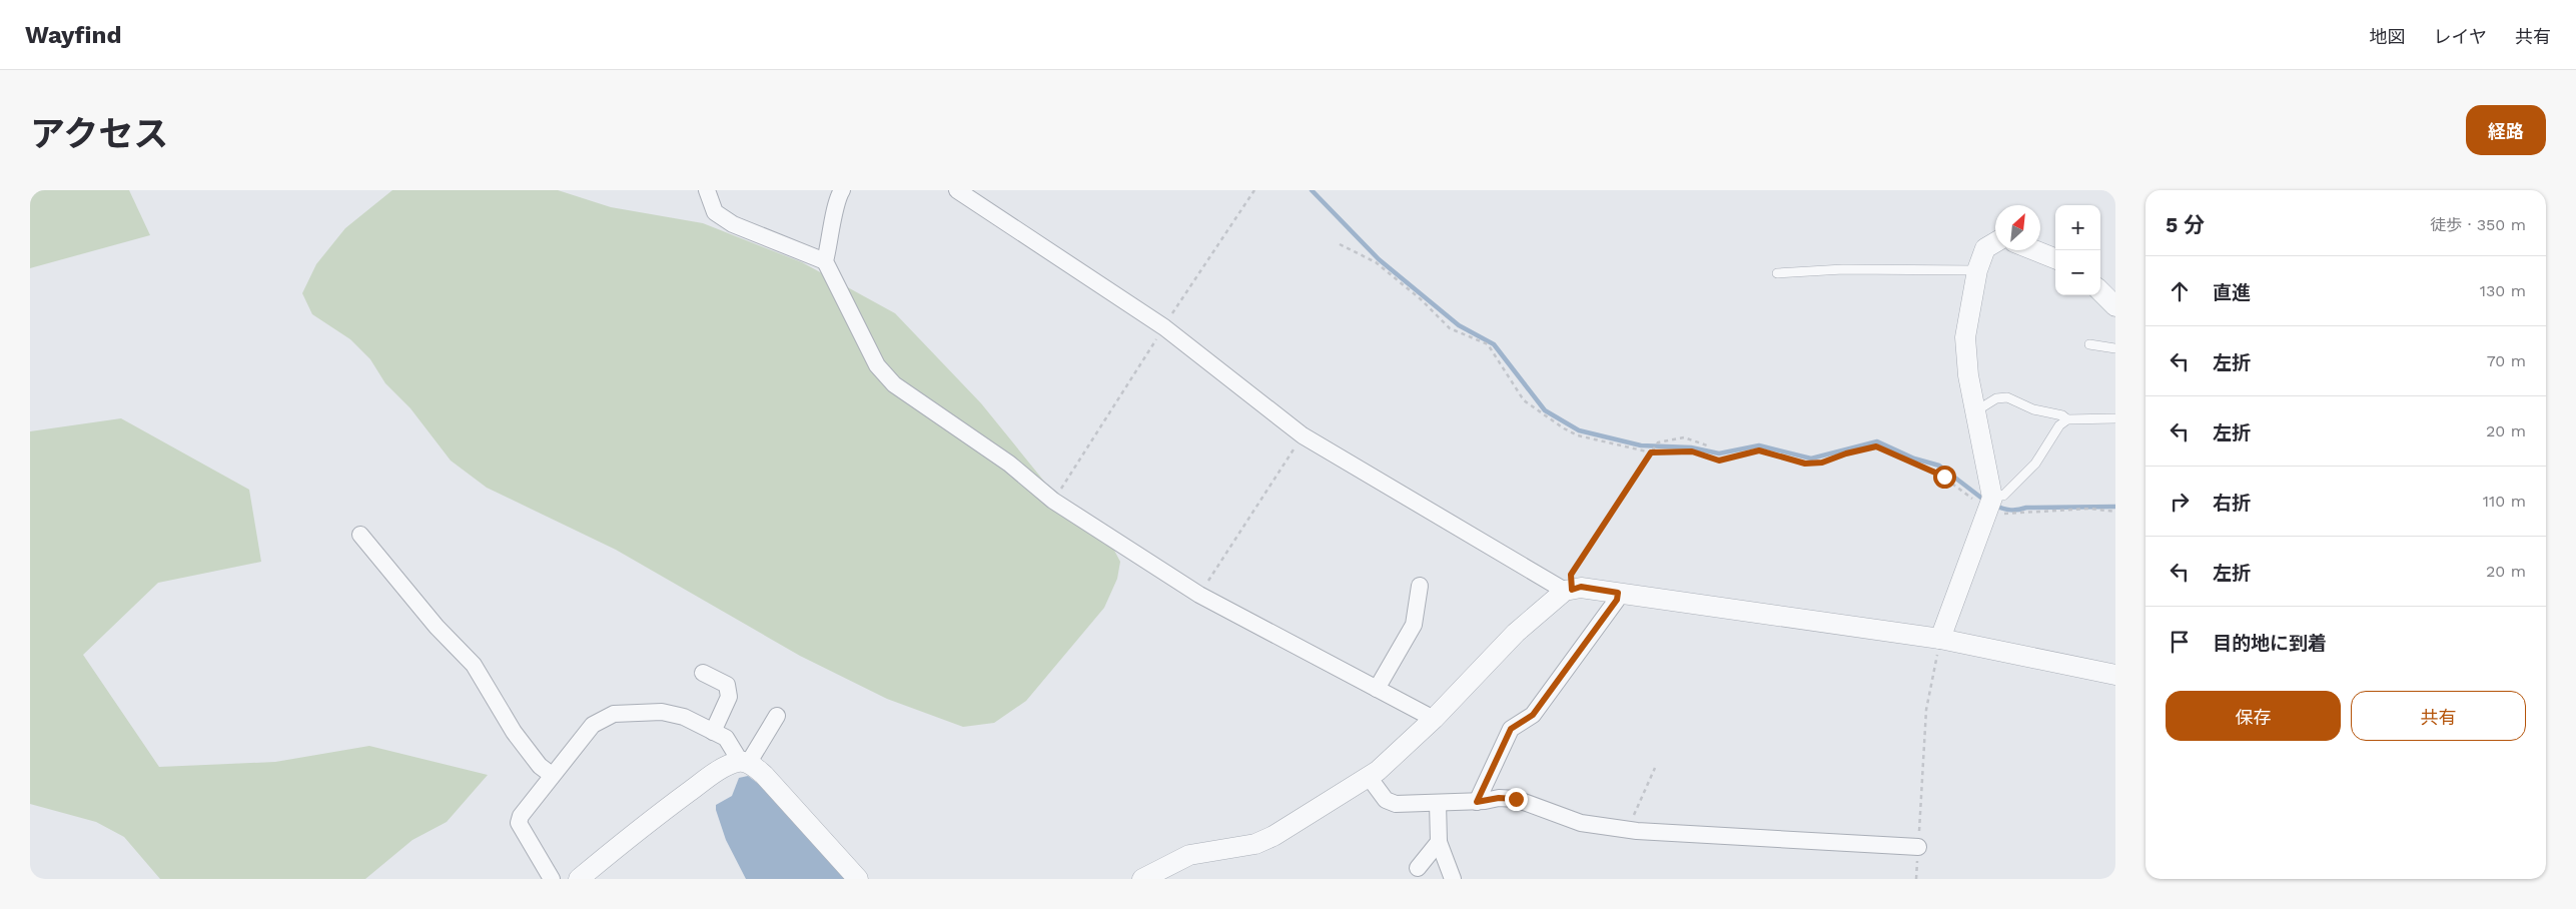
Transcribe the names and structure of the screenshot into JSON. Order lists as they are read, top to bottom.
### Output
{
  "north": "top right",
  "page": {
    "header": "Wayfind",
    "nav": ["地図", "レイヤ", "共有"],
    "title": "アクセス",
    "buttons": [
      "経路",
      ["保存", "共有"]
    ],
    "heading": ["5 分", "徒歩 · 350 m"],
    "map_buttons": ["+", "−"],
    "list": [
      ["直進", "130 m"],
      ["左折", "70 m"],
      ["左折", "20 m"],
      ["右折", "110 m"],
      ["左折", "20 m"],
      "目的地に到着"
    ]
  }
}
